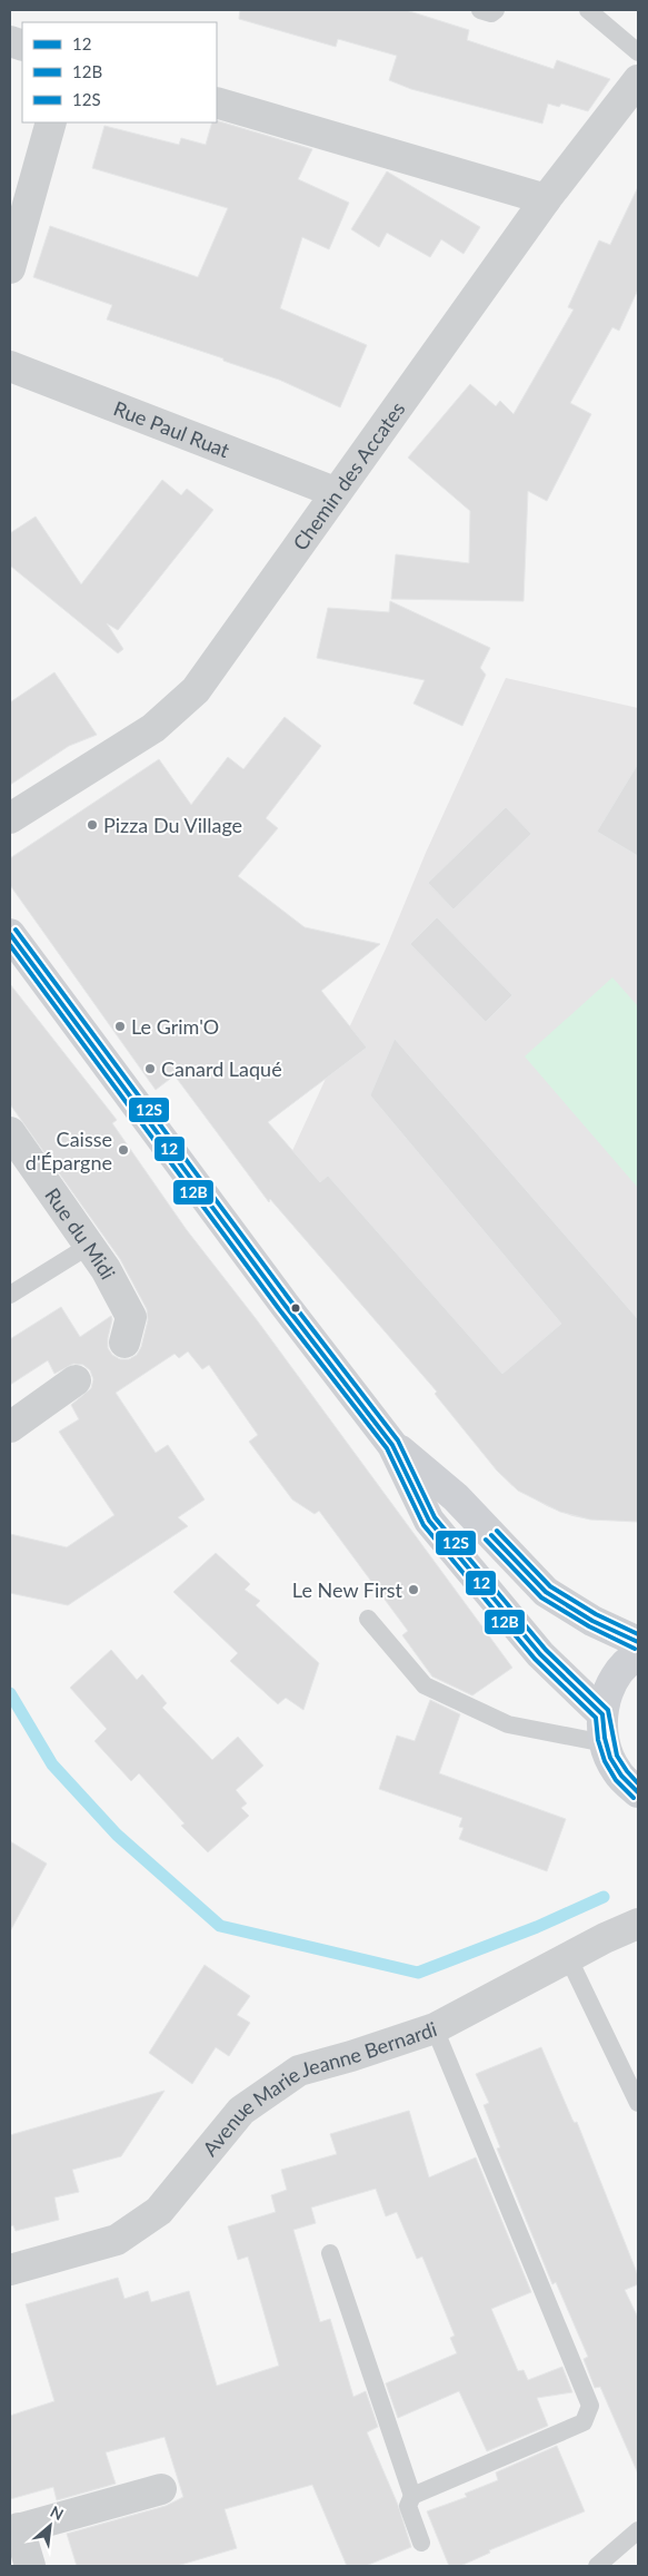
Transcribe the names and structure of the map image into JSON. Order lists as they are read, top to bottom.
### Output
{
  "streets": {
    "street": [
      "Rue Paul Ruat",
      "Chemin des Accates",
      "Rue du Midi",
      "Avenue Marie Jeanne Bernardi"
    ]
  },
  "crossings": [
    ["Rue Paul Ruat", "Chemin des Accates"]
  ],
  "places": [
    "Pizza Du Village",
    "Le Grim'O",
    "Canard Laqué",
    "Caisse d'Épargne",
    "Le New First"
  ],
  "lines": ["transit line 12S", "transit line 12", "transit line 12B"],
  "legend": ["12", "12B", "12S"],
  "north": "top right"
}
